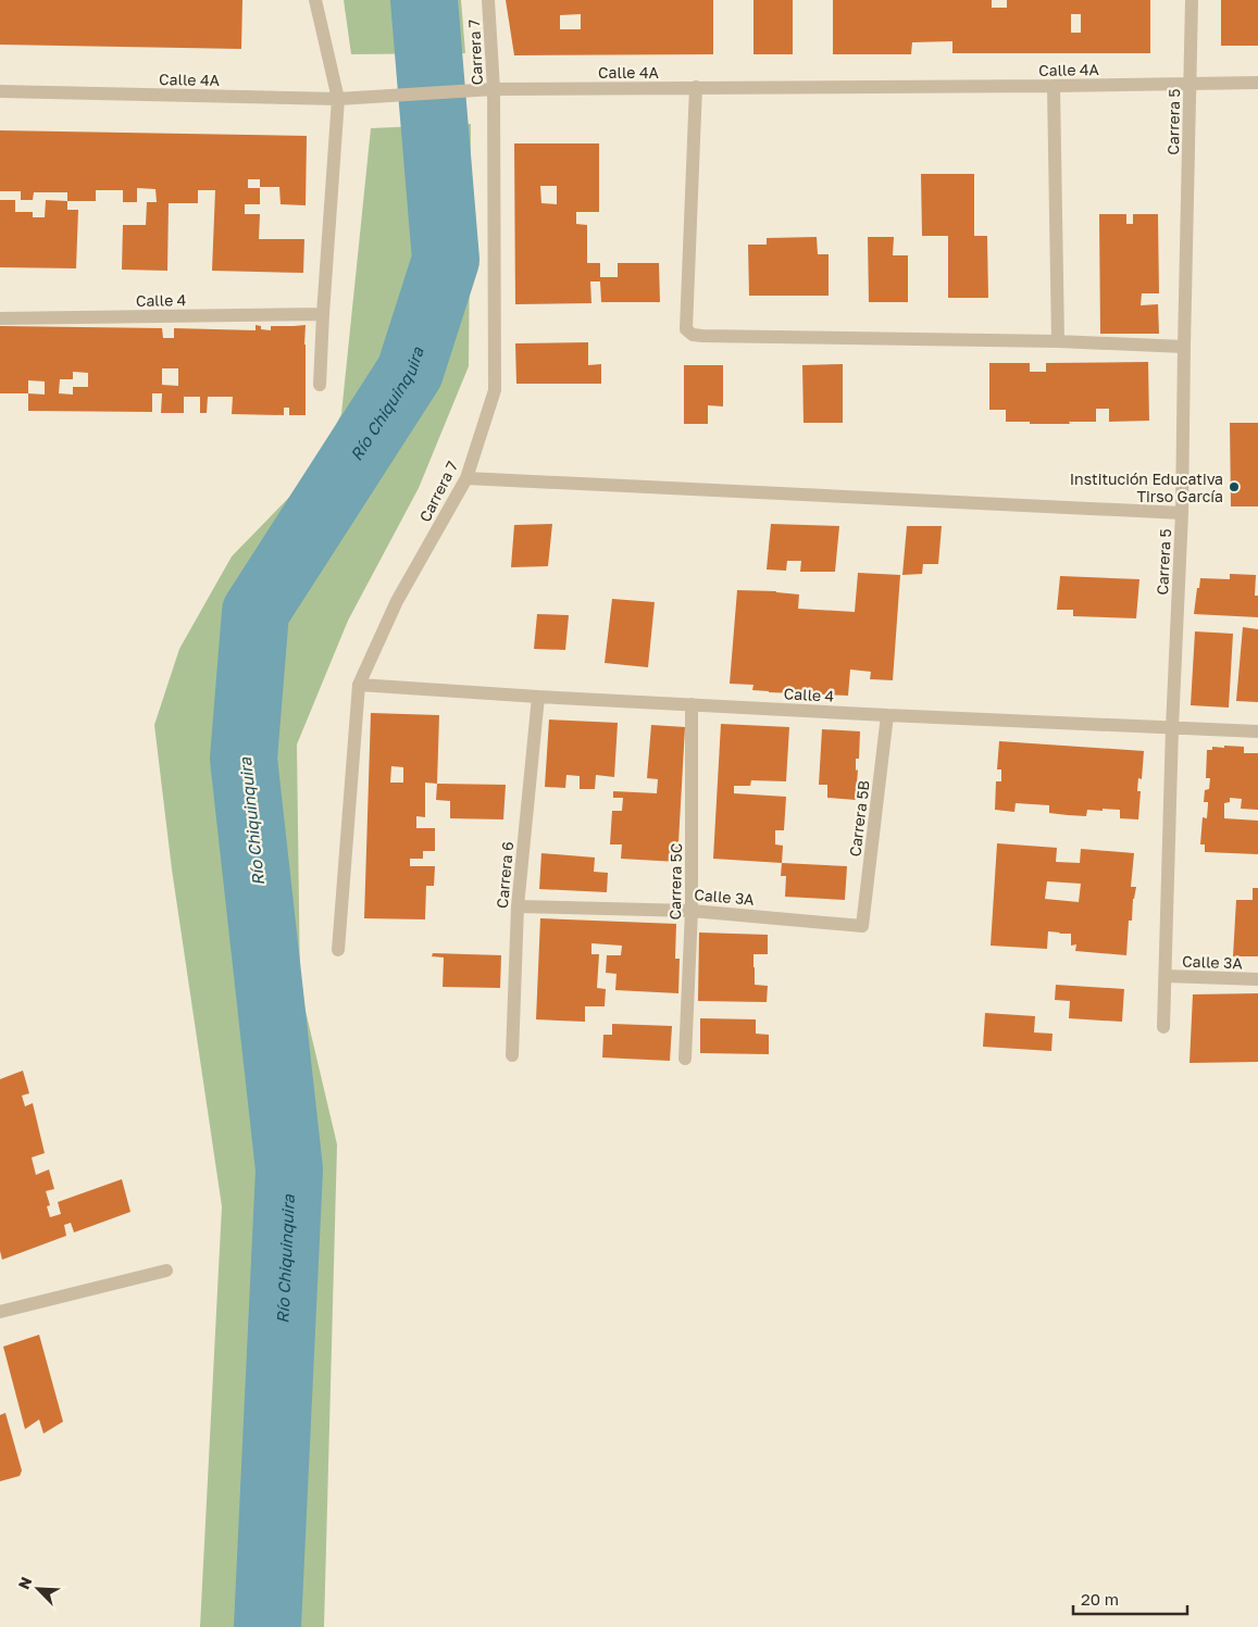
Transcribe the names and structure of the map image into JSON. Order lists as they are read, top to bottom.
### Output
{
  "streets": {
    "street": [
      "Carrera 7",
      "Calle 4A",
      "Carrera 5",
      "Calle 4",
      "Carrera 5B",
      "Carrera 6",
      "Carrera 5C",
      "Calle 3A"
    ]
  },
  "crossings": [
    ["Carrera 7", "Calle 4A"],
    ["Carrera 7", "Calle 4"],
    ["Calle 4A", "Carrera 5"],
    ["Carrera 5", "Calle 4"],
    ["Carrera 5", "Calle 3A"],
    ["Calle 4", "Carrera 5B"],
    ["Calle 4", "Carrera 6"],
    ["Calle 4", "Carrera 5C"],
    ["Carrera 5B", "Calle 3A"],
    ["Carrera 6", "Calle 3A"],
    ["Carrera 5C", "Calle 3A"]
  ],
  "water": ["Río Chiquinquira"],
  "places": ["Institución Educativa Tirso García"],
  "scale_bar": "20 m",
  "north": "top left"
}
